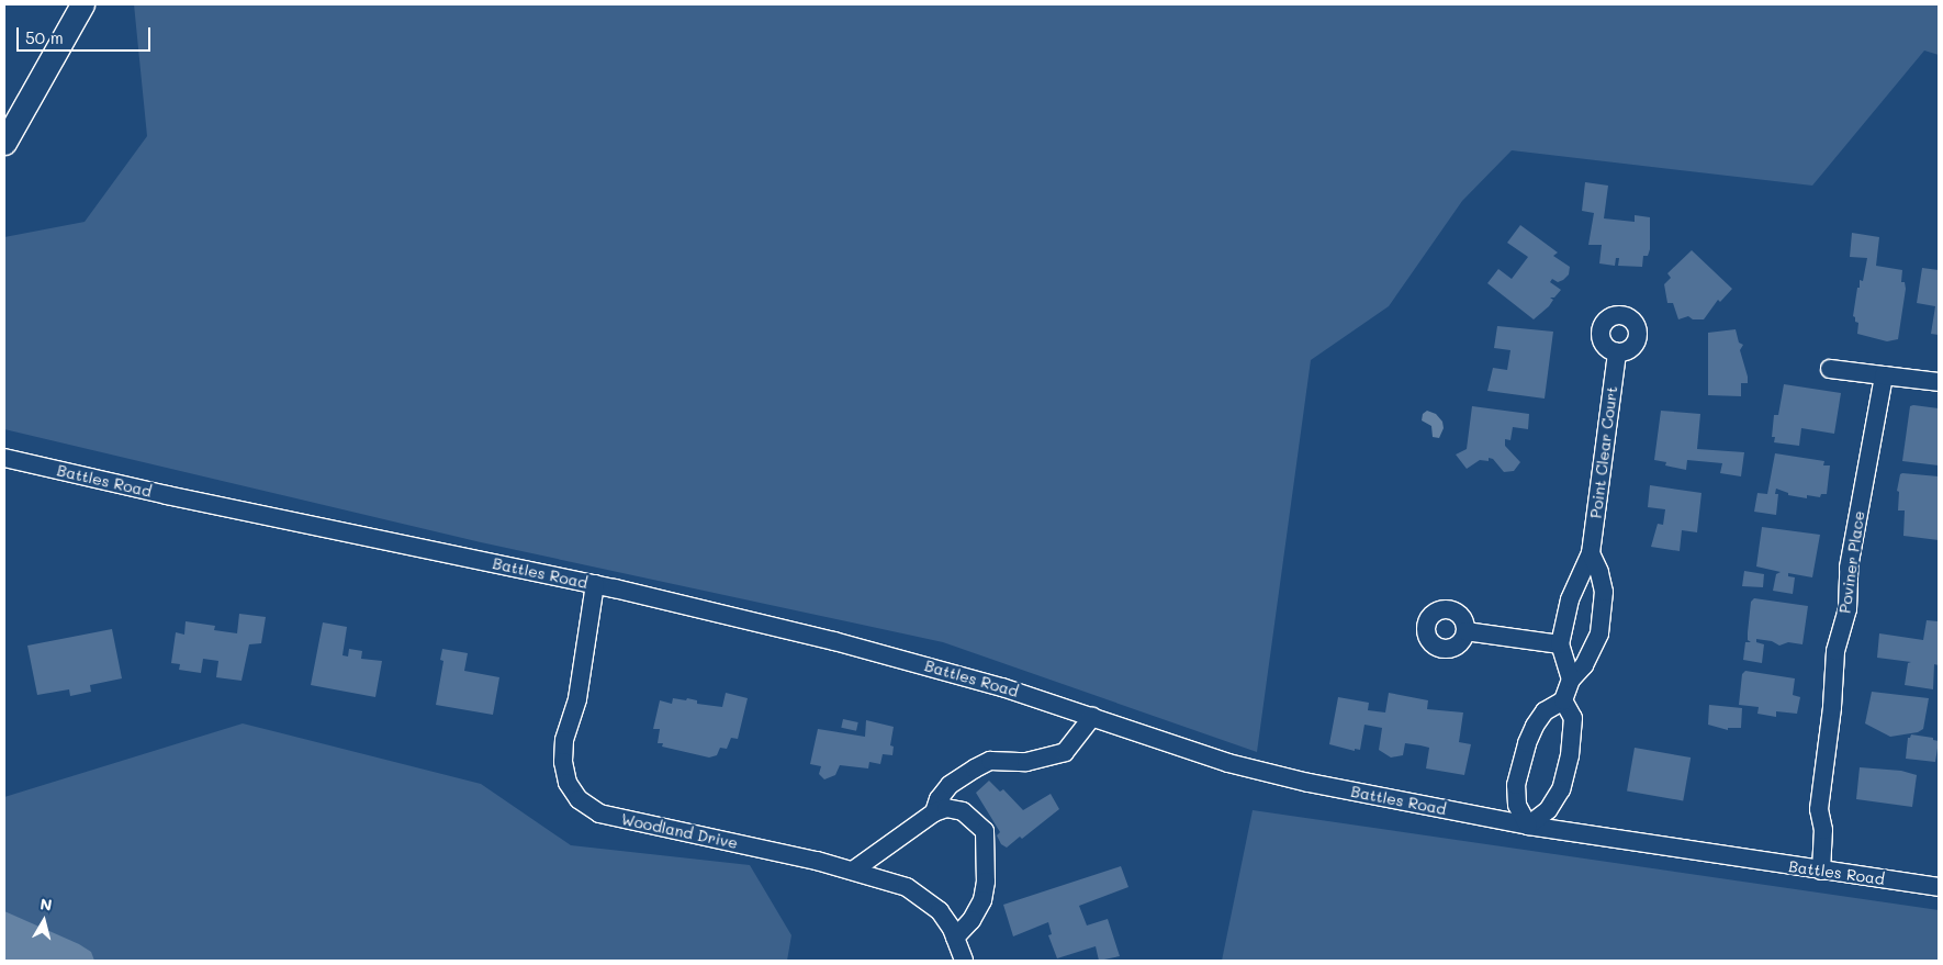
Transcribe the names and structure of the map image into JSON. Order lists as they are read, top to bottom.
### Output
{
  "streets": {
    "street": [
      "Point Clear Court",
      "Battles Road",
      "Poviner Place",
      "Woodland Drive"
    ]
  },
  "crossings": [
    ["Battles Road", "Poviner Place"],
    ["Battles Road", "Woodland Drive"]
  ],
  "scale_bar": "50 m",
  "north": "top"
}
